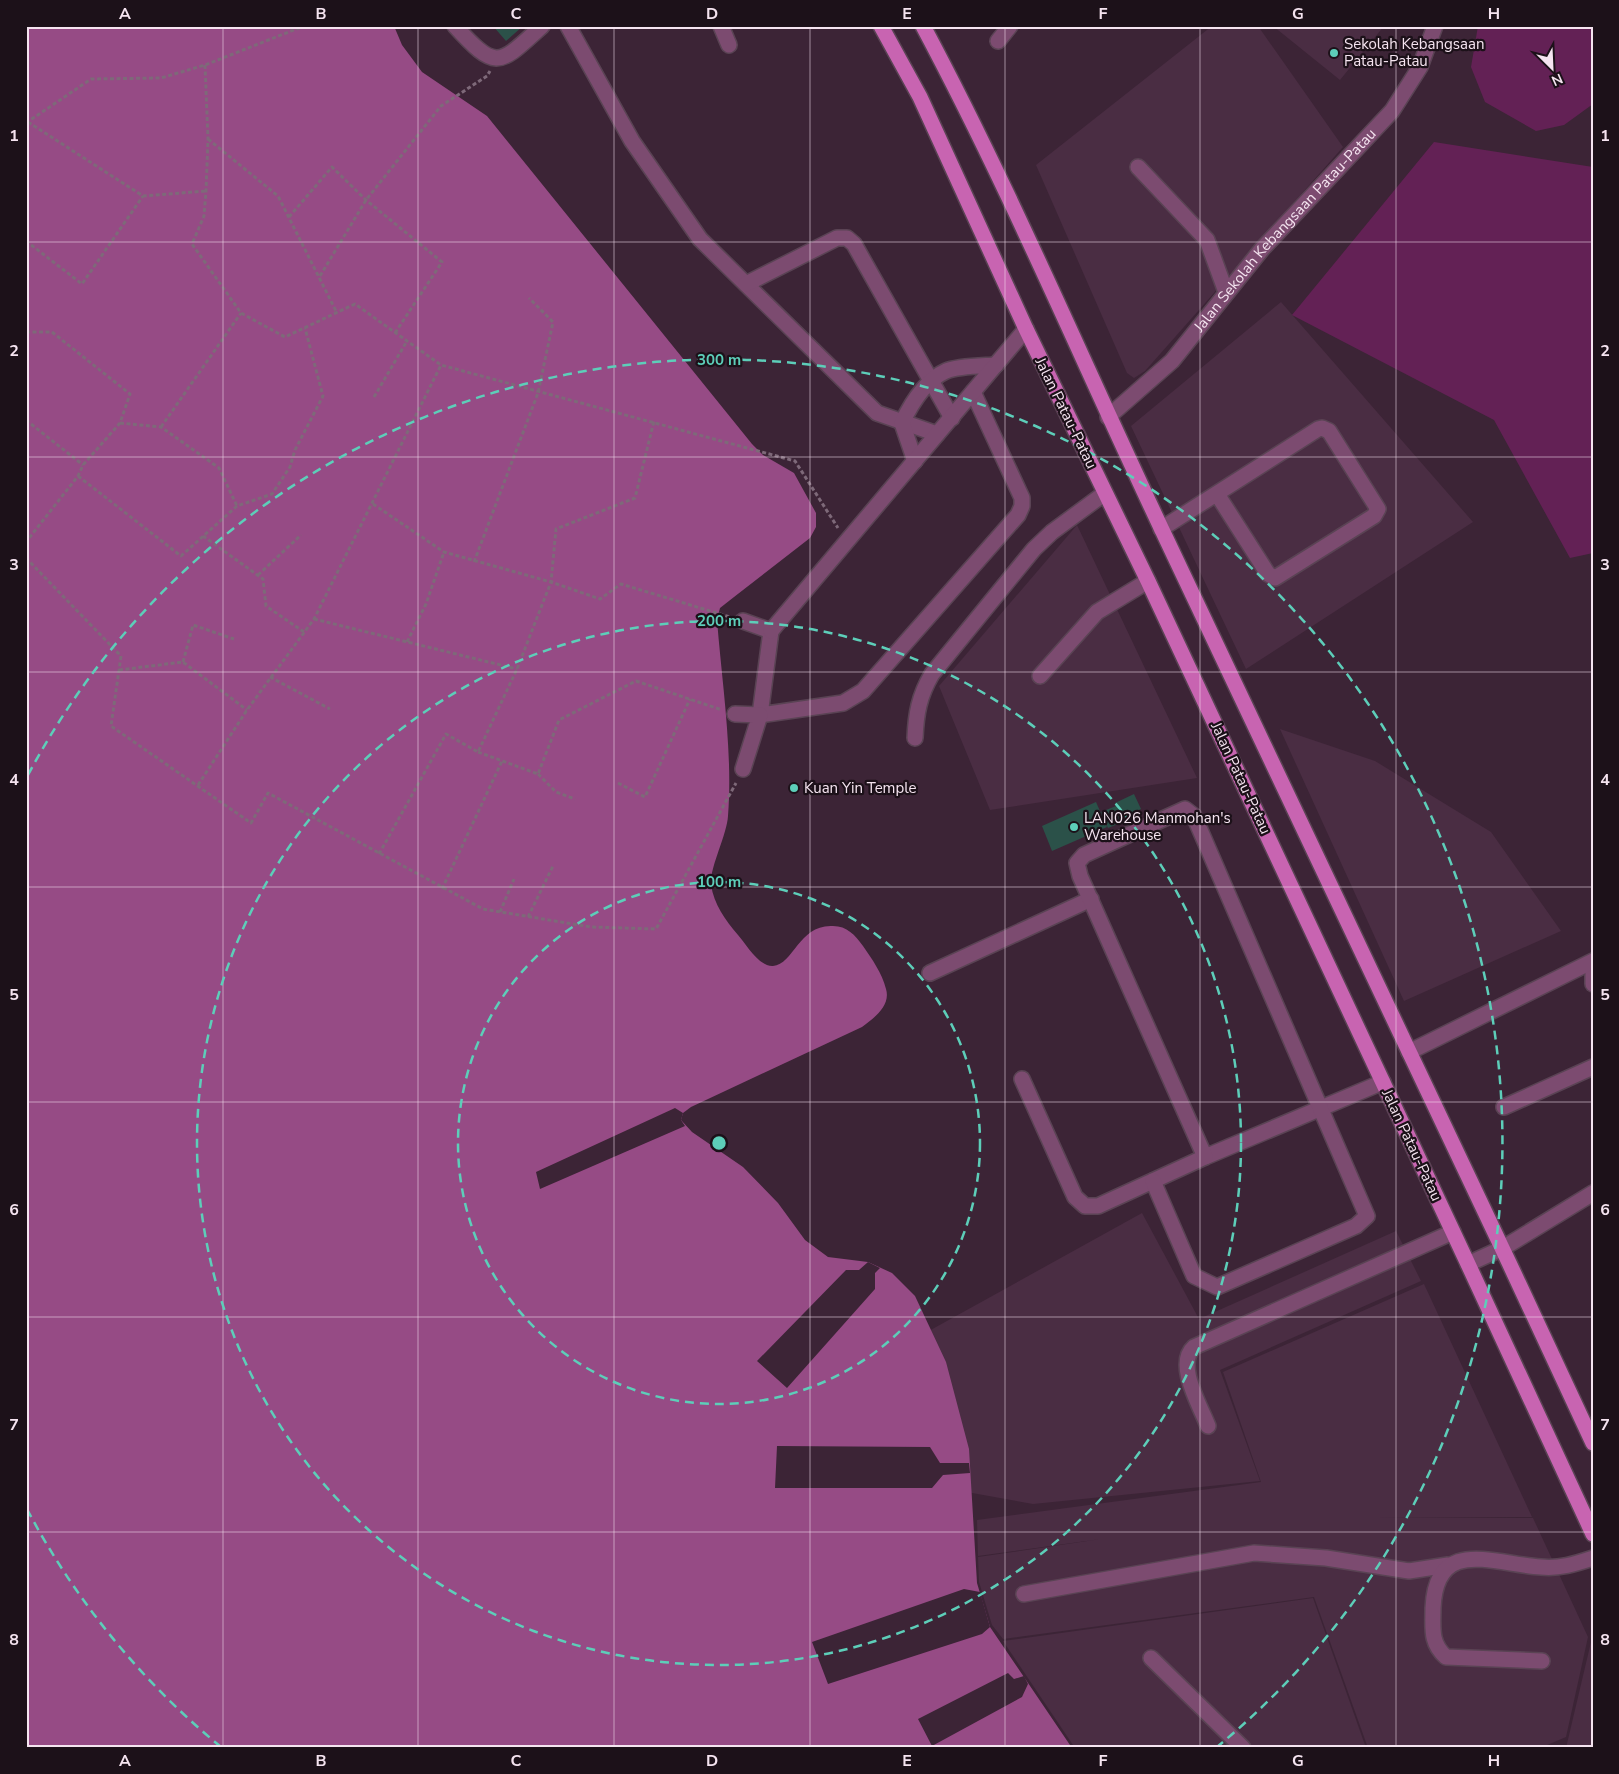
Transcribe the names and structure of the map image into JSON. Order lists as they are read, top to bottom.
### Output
{
  "streets": {
    "main road": ["Jalan Patau-Patau"],
    "street": ["Jalan Sekolah Kebangsaan Patau-Patau"]
  },
  "places": ["Sekolah Kebangsaan Patau-Patau", "Kuan Yin Temple", "LAN026 Manmohan's Warehouse"],
  "north": "bottom right",
  "grid": {
    "columns": [
      "A",
      "B",
      "C",
      "D",
      "E",
      "F",
      "G",
      "H"
    ],
    "rows": [
      "1",
      "2",
      "3",
      "4",
      "5",
      "6",
      "7",
      "8"
    ]
  },
  "rings": ["300 m", "200 m", "100 m"]
}
